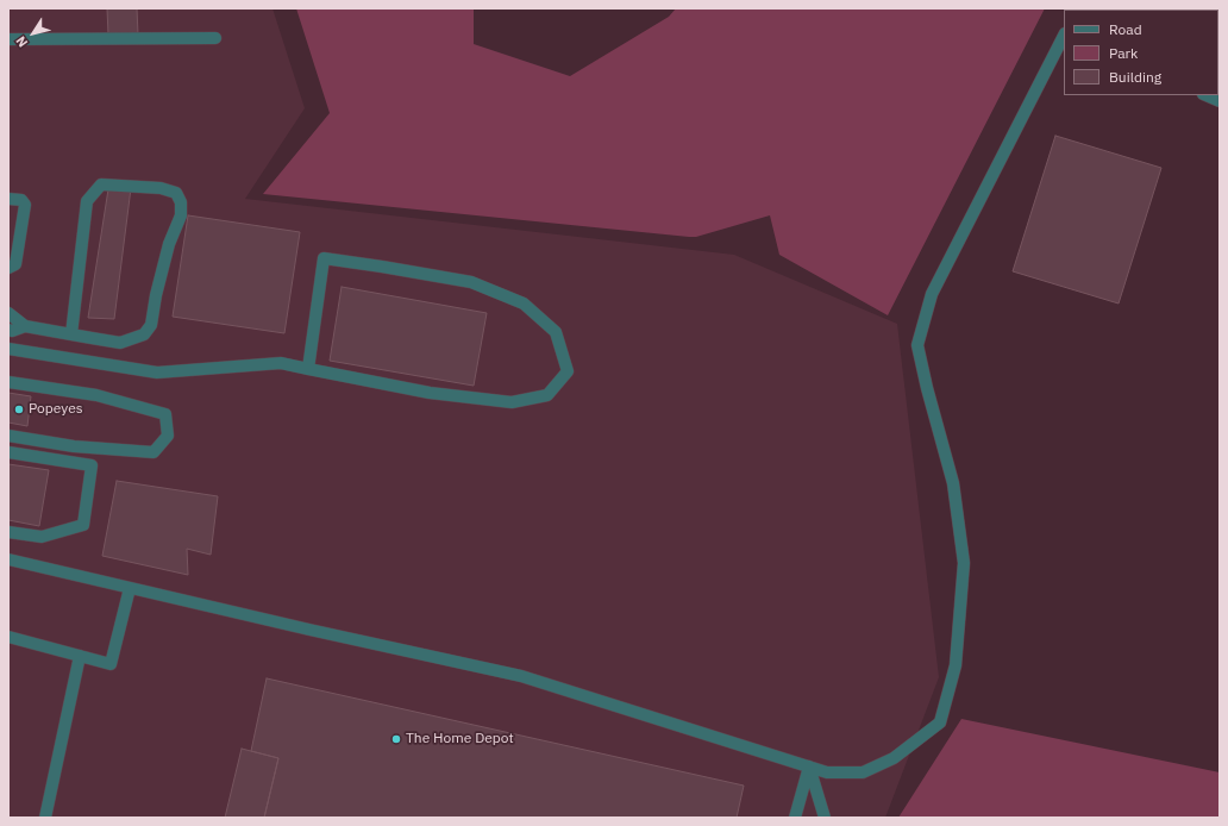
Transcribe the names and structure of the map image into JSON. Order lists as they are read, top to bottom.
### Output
{
  "places": ["Popeyes", "The Home Depot"],
  "legend": ["Road", "Park", "Building"],
  "north": "bottom left"
}
